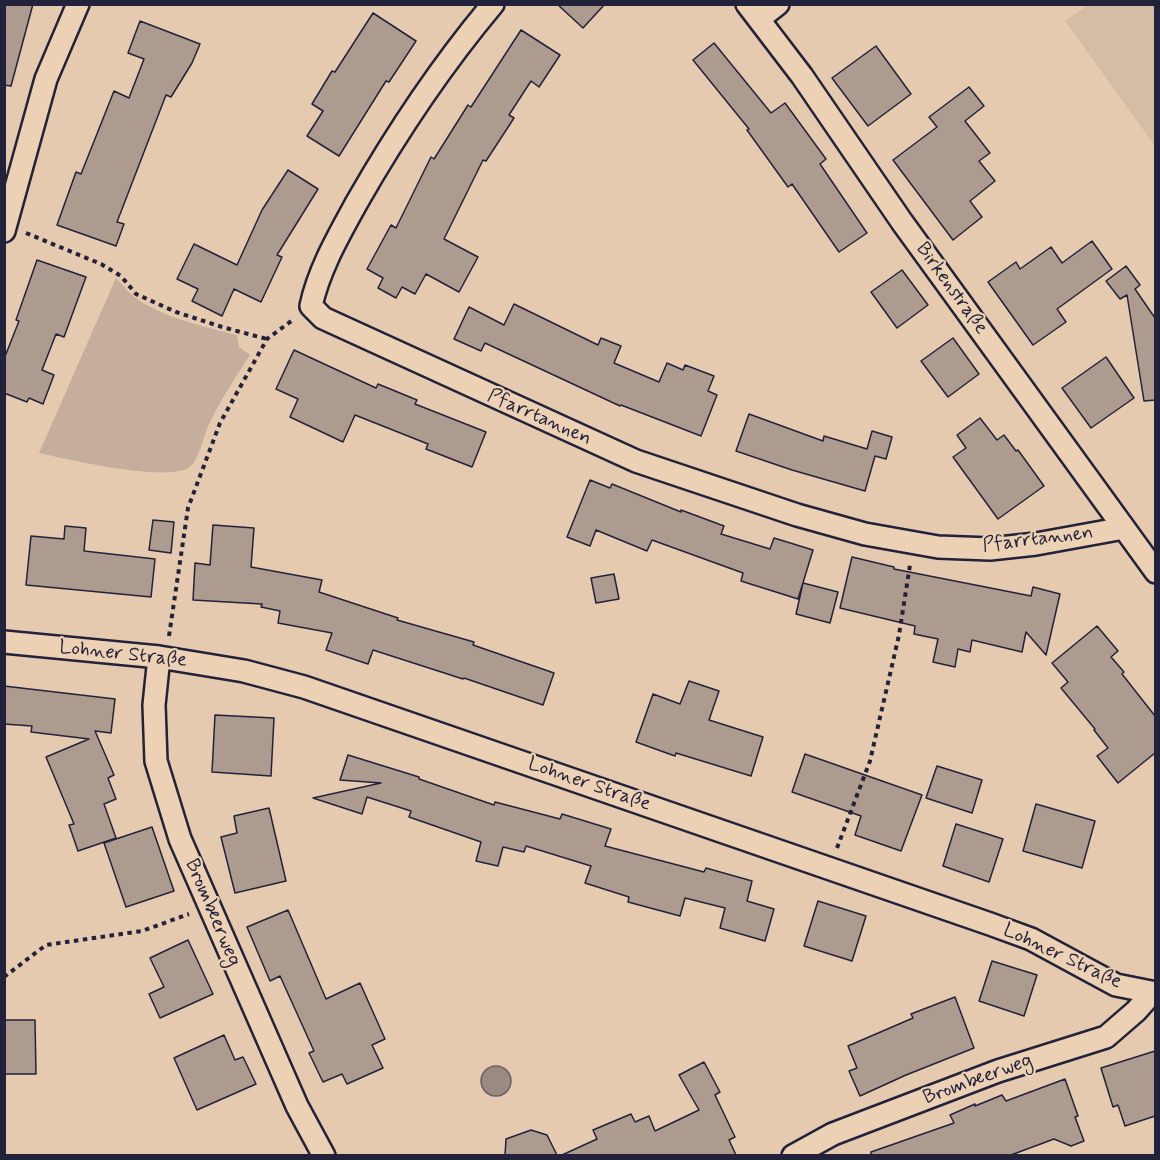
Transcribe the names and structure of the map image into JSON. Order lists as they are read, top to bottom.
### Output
{
  "streets": {
    "street": [
      "Birkenstraße",
      "Pfarrtannen",
      "Lohner Straße",
      "Brombeerweg"
    ]
  },
  "crossings": [
    ["Birkenstraße", "Pfarrtannen"],
    ["Lohner Straße", "Brombeerweg"]
  ]
}
